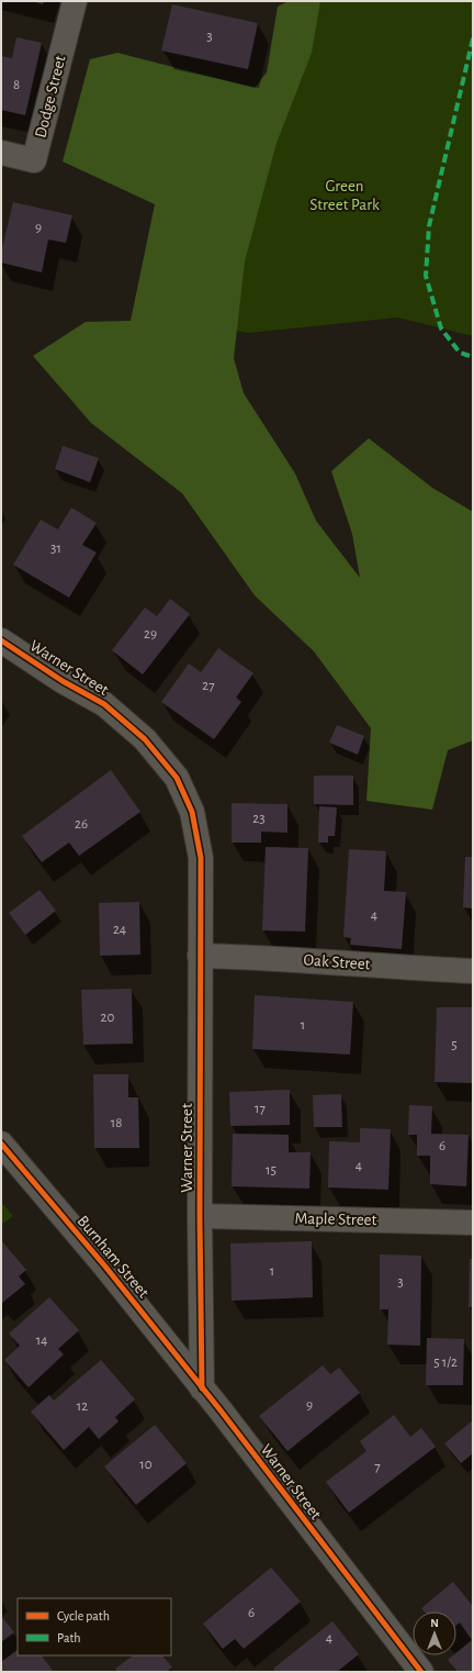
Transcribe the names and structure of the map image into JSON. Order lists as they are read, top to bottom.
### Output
{
  "streets": {
    "street": [
      "Dodge Street",
      "Warner Street",
      "Oak Street",
      "Maple Street",
      "Burnham Street"
    ]
  },
  "crossings": [
    ["Warner Street", "Oak Street"],
    ["Warner Street", "Maple Street"],
    ["Warner Street", "Burnham Street"]
  ],
  "parks": ["Green Street Park"],
  "house_numbers": [
    "3",
    "8",
    "9",
    "31",
    "29",
    "27",
    "23",
    "26",
    "4",
    "24",
    "20",
    "1",
    "5",
    "17",
    "18",
    "6",
    "4",
    "15",
    "1",
    "3",
    "14",
    "5 1/2",
    "9",
    "12",
    "10",
    "7",
    "6",
    "4"
  ],
  "legend": ["Cycle path", "Path"],
  "north": "top"
}
